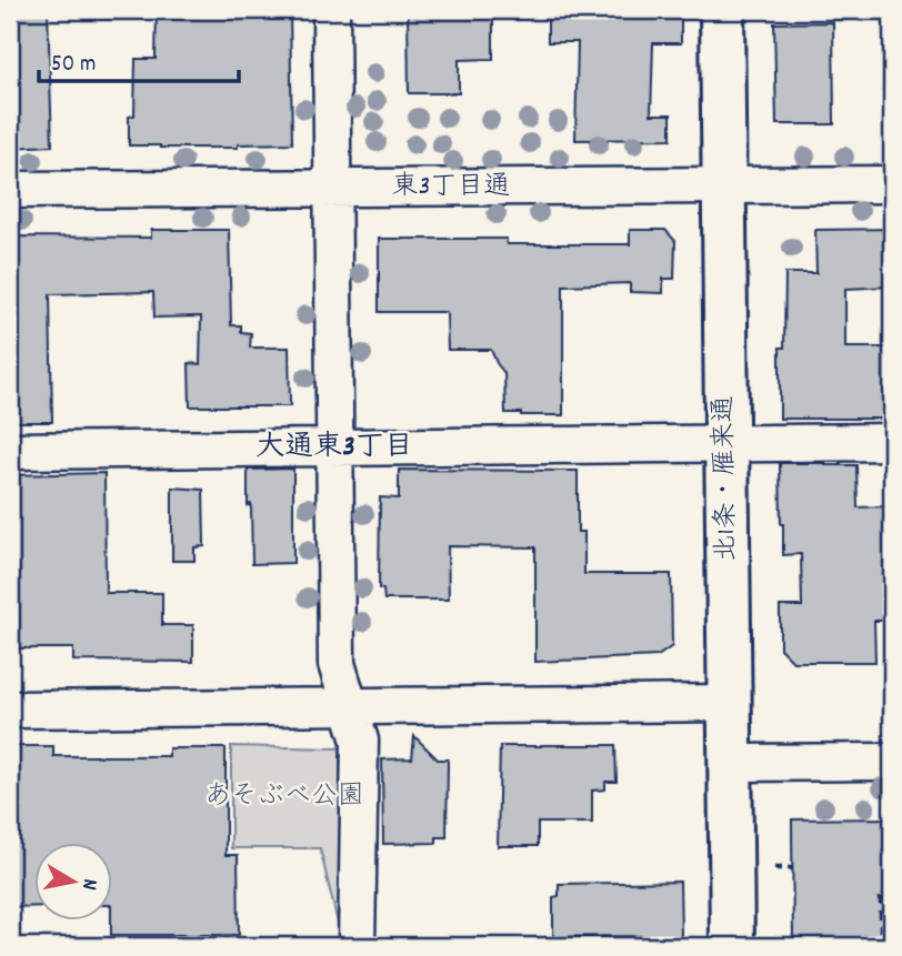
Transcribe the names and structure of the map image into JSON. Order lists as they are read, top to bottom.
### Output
{
  "streets": {
    "highway": ["北1条・雁来通"],
    "street": ["東3丁目通"]
  },
  "crossings": [
    ["東3丁目通", "北1条・雁来通"]
  ],
  "districts": ["大通東3丁目"],
  "parks": ["あそぶべ公園"],
  "scale_bar": "50 m",
  "north": "right"
}
